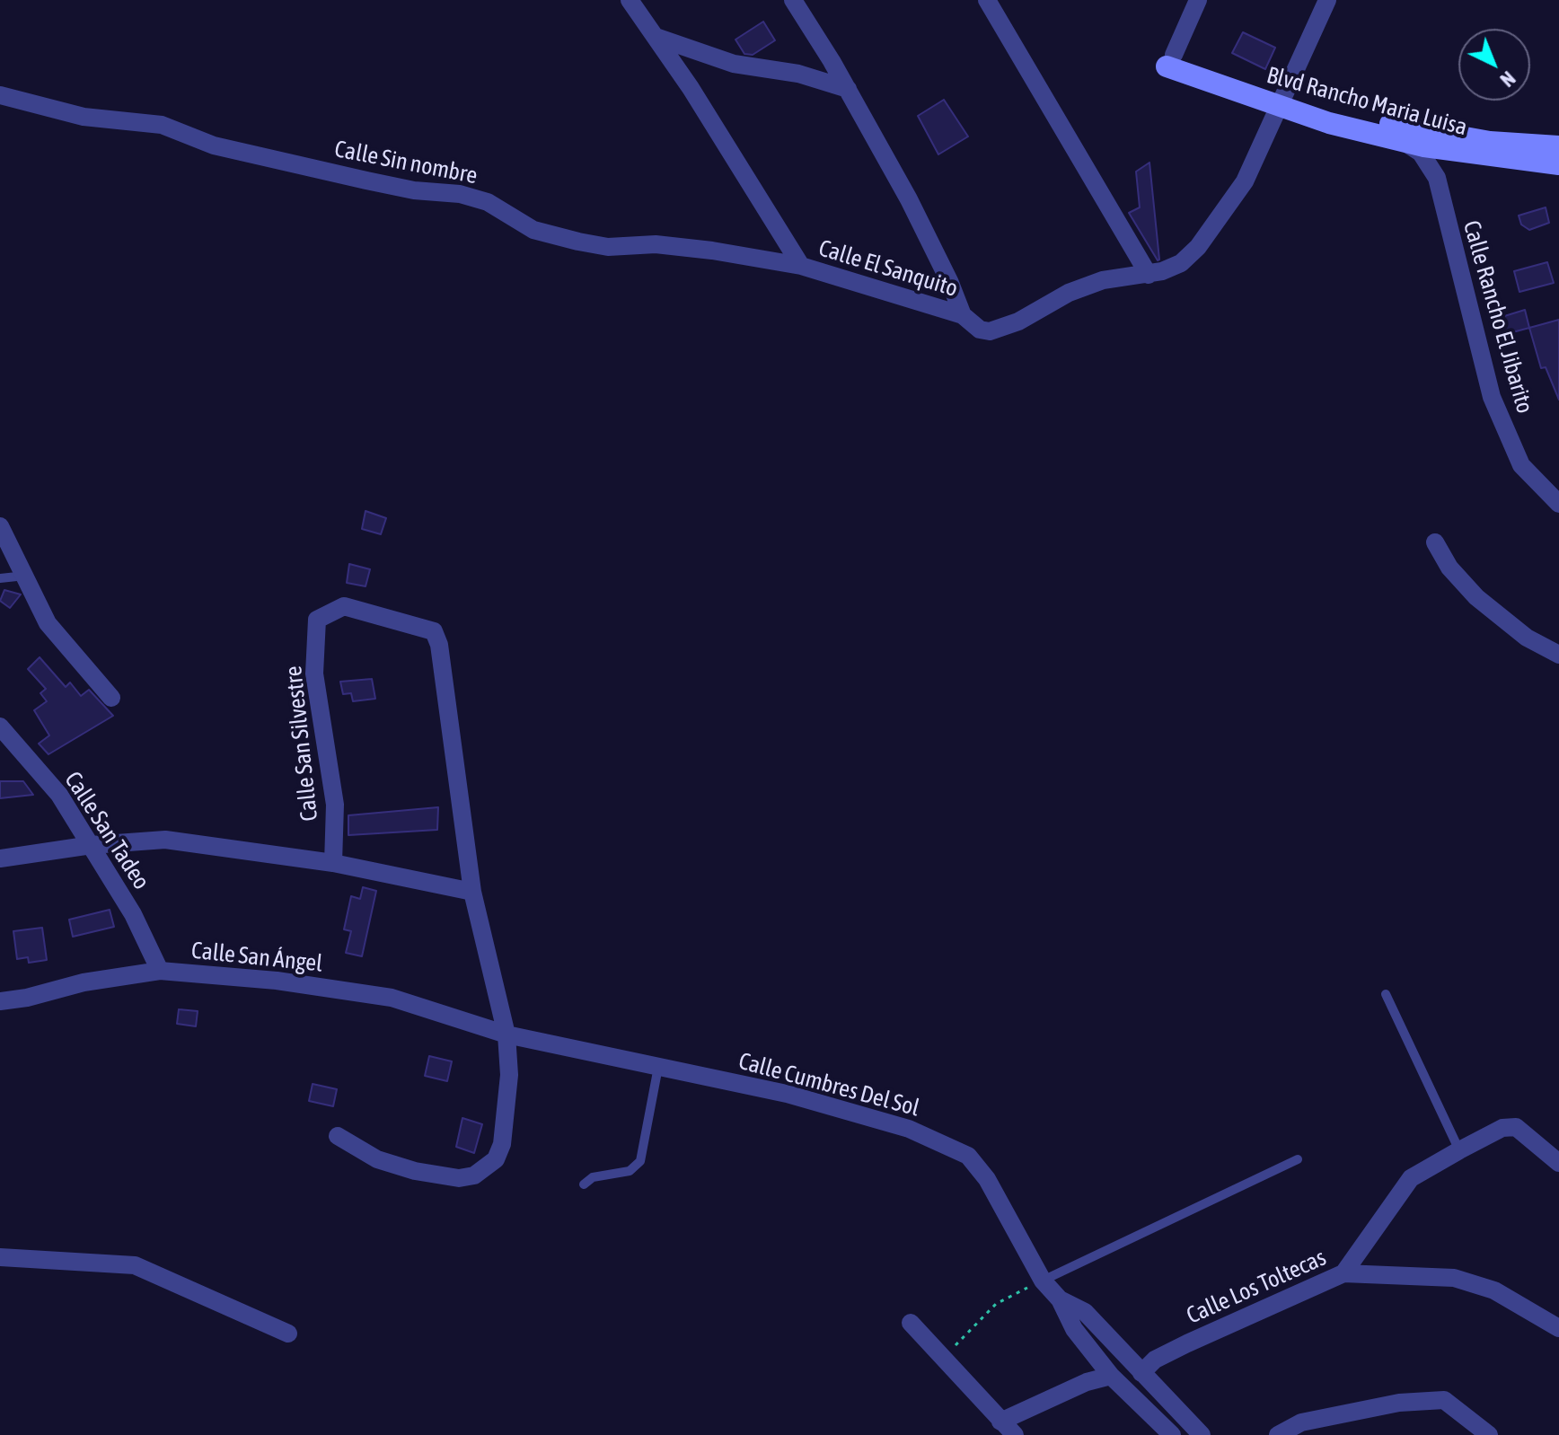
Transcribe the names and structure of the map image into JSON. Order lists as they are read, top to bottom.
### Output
{
  "streets": {
    "street": [
      "Blvd Rancho Maria Luisa",
      "Calle Sin nombre",
      "Calle El Sanquito",
      "Calle Rancho El Jibarito",
      "Calle San Silvestre",
      "Calle San Tadeo",
      "Calle San Ángel",
      "Calle Cumbres Del Sol",
      "Calle Los Toltecas"
    ]
  },
  "crossings": [
    ["Blvd Rancho Maria Luisa", "Calle El Sanquito"],
    ["Blvd Rancho Maria Luisa", "Calle Rancho El Jibarito"],
    ["Calle Sin nombre", "Calle El Sanquito"],
    ["Calle San Tadeo", "Calle San Ángel"],
    ["Calle San Ángel", "Calle Cumbres Del Sol"],
    ["Calle Cumbres Del Sol", "Calle Los Toltecas"]
  ],
  "north": "bottom right"
}
